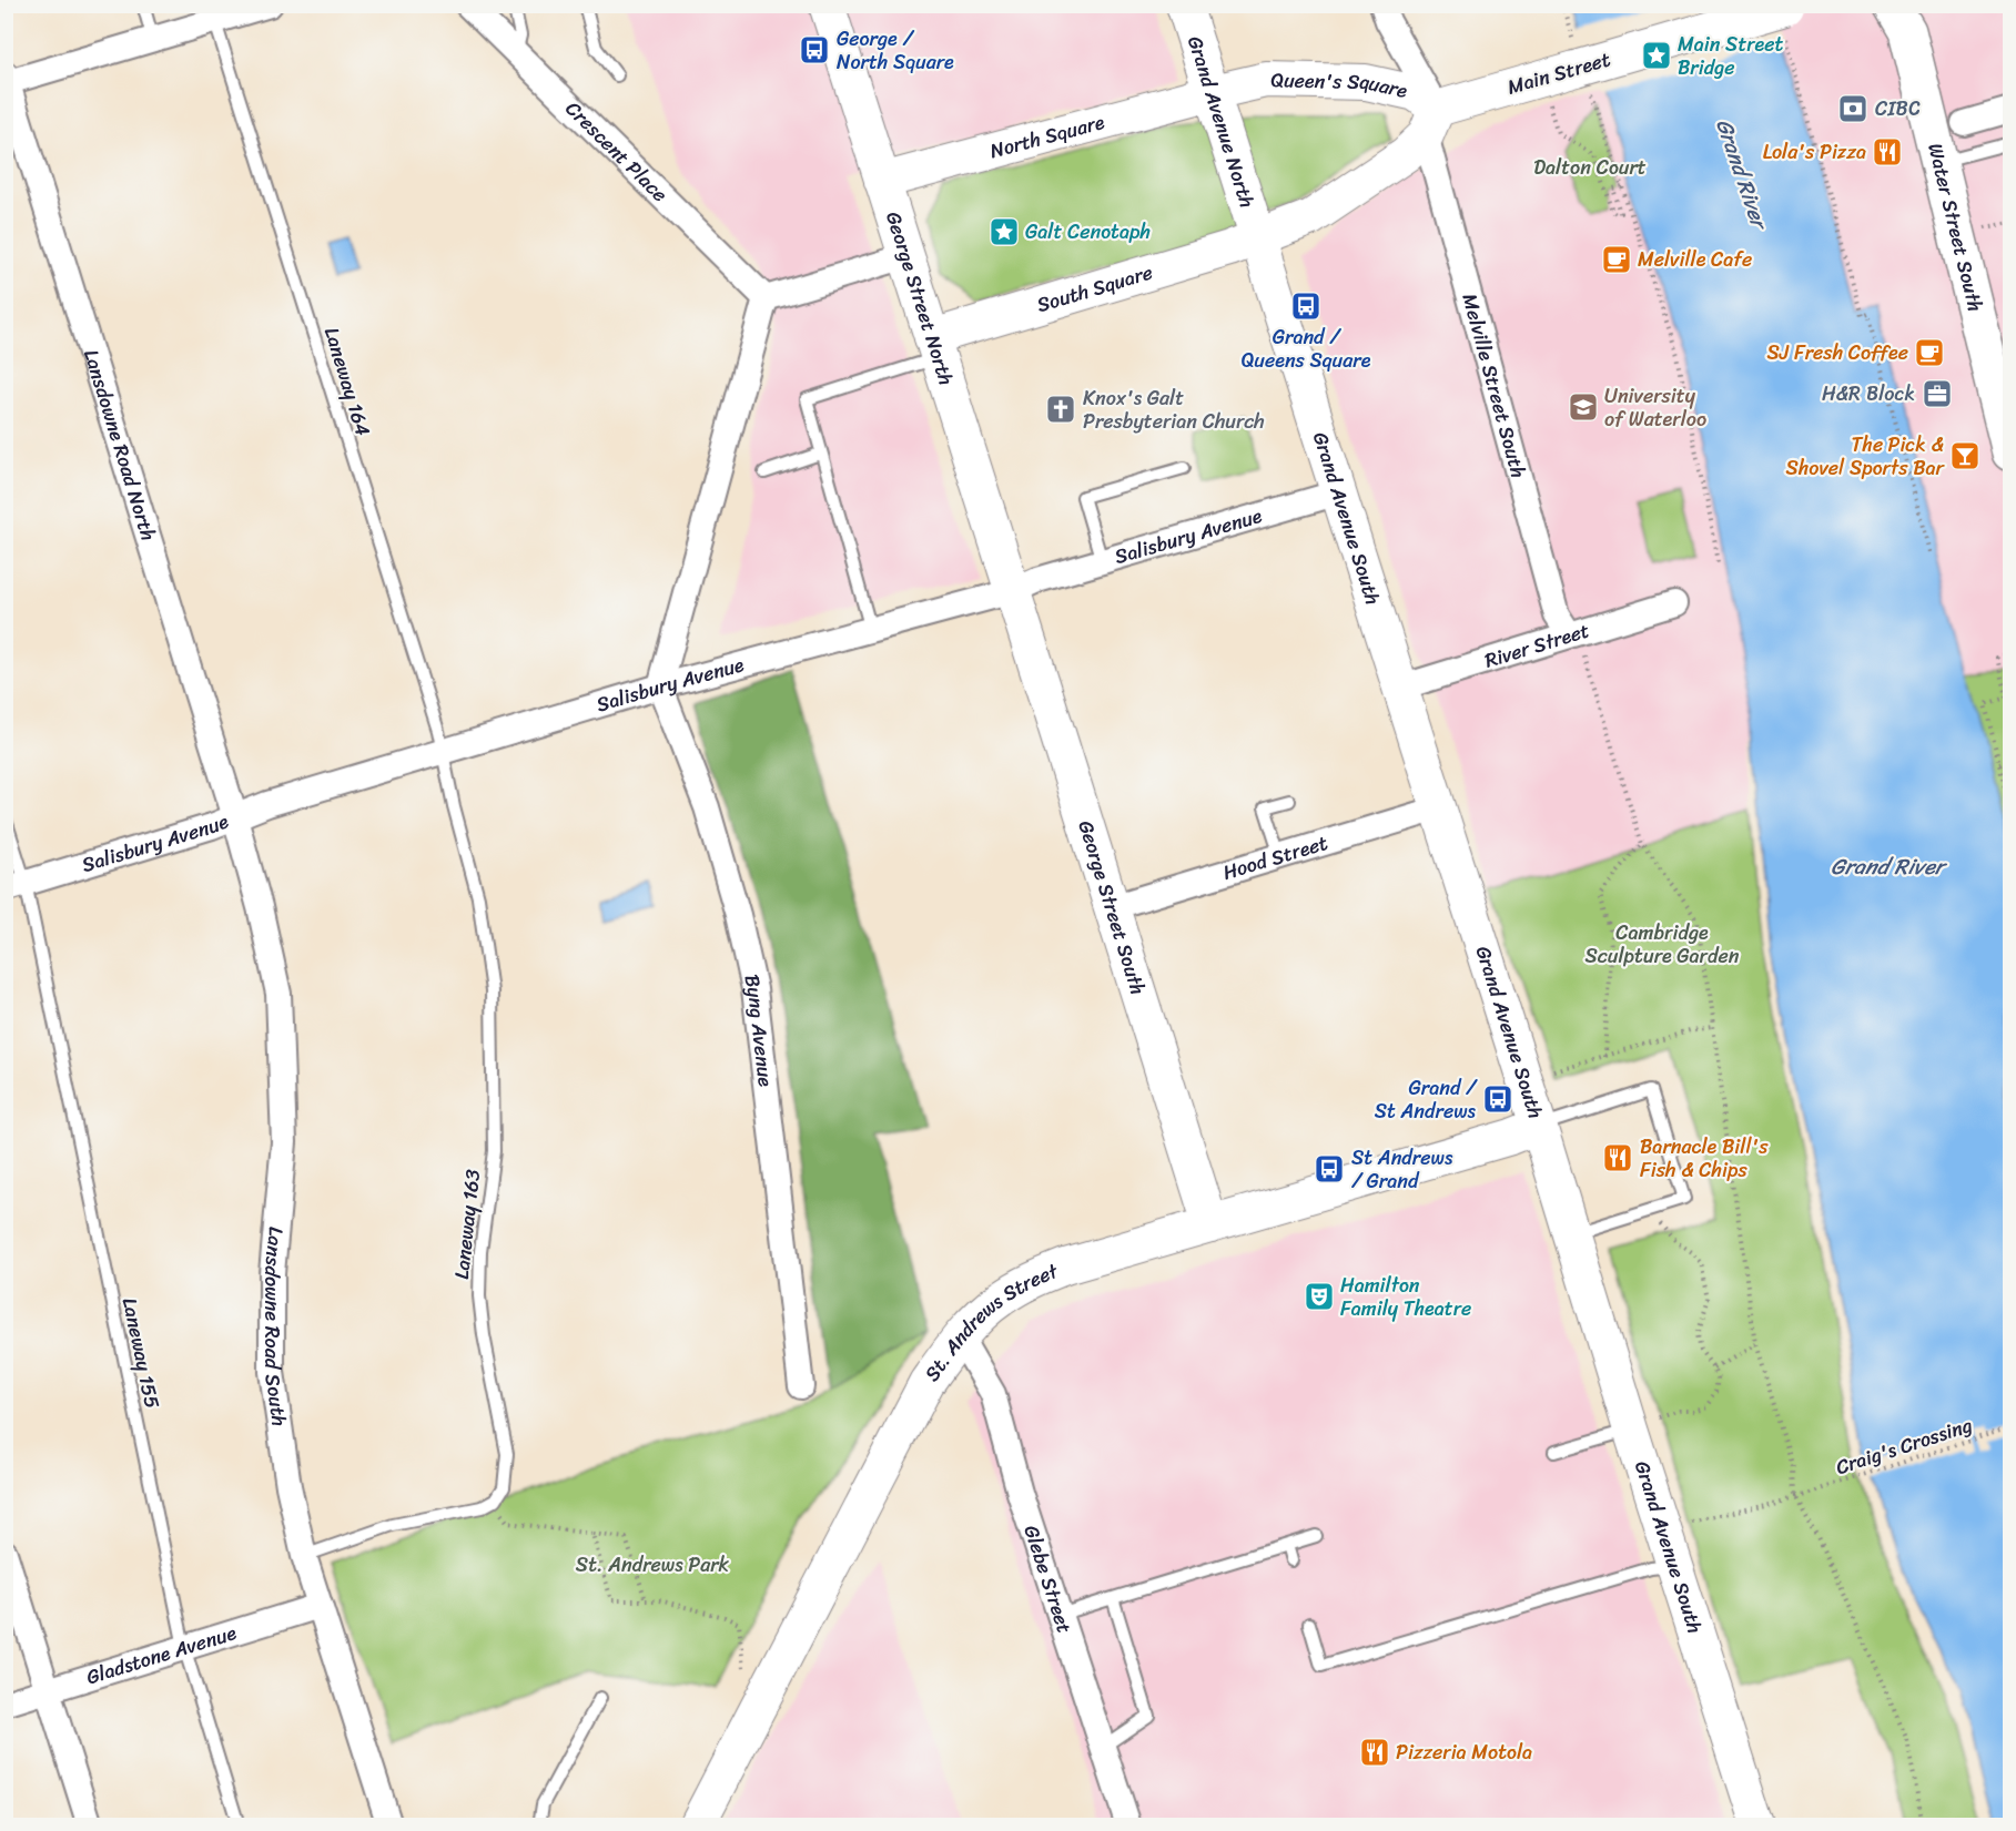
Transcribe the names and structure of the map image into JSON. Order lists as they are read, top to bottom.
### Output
{
  "streets": {
    "main road": [
      "Main Street",
      "Queen's Square",
      "Grand Avenue North",
      "North Square",
      "Water Street South",
      "South Square",
      "George Street North",
      "Grand Avenue South",
      "George Street South",
      "St. Andrews Street"
    ],
    "street": [
      "Crescent Place",
      "Melville Street South",
      "Lansdowne Road North",
      "Salisbury Avenue",
      "River Street",
      "Hood Street",
      "Byng Avenue",
      "Lansdowne Road South",
      "Glebe Street",
      "Gladstone Avenue"
    ],
    "lane": ["Laneway 164", "Laneway 163", "Laneway 155"],
    "path": ["Craig's Crossing"]
  },
  "crossings": [
    ["Main Street", "Queen's Square"],
    ["Main Street", "Melville Street South"],
    ["Queen's Square", "Grand Avenue North"],
    ["Queen's Square", "North Square"],
    ["Queen's Square", "Melville Street South"],
    ["Grand Avenue North", "North Square"],
    ["Grand Avenue North", "South Square"],
    ["Grand Avenue North", "Grand Avenue South"],
    ["North Square", "George Street North"],
    ["South Square", "George Street North"],
    ["South Square", "Grand Avenue South"],
    ["George Street North", "Salisbury Avenue"],
    ["George Street North", "George Street South"],
    ["Laneway 164", "Salisbury Avenue"],
    ["Laneway 164", "Laneway 163"],
    ["Melville Street South", "River Street"],
    ["Lansdowne Road North", "Salisbury Avenue"],
    ["Lansdowne Road North", "Lansdowne Road South"],
    ["Grand Avenue South", "Salisbury Avenue"],
    ["Grand Avenue South", "River Street"],
    ["Grand Avenue South", "Hood Street"],
    ["Grand Avenue South", "St. Andrews Street"],
    ["Salisbury Avenue", "George Street South"],
    ["Salisbury Avenue", "Byng Avenue"],
    ["Salisbury Avenue", "Laneway 163"],
    ["Salisbury Avenue", "Lansdowne Road South"],
    ["Salisbury Avenue", "Laneway 155"],
    ["Hood Street", "George Street South"],
    ["George Street South", "St. Andrews Street"],
    ["Lansdowne Road South", "Gladstone Avenue"],
    ["St. Andrews Street", "Glebe Street"],
    ["Laneway 155", "Gladstone Avenue"]
  ],
  "water": ["Grand River"],
  "parks": ["Dalton Court", "Cambridge Sculpture Garden", "St. Andrews Park"],
  "places": {
    "bus stop": [
      "George / North Square",
      "Grand / Queens Square",
      "Grand / St Andrews",
      "St Andrews / Grand"
    ],
    "place": ["Main Street Bridge", "Galt Cenotaph"],
    "bank": ["CIBC"],
    "restaurant": ["Lola's Pizza", "Barnacle Bill's Fish & Chips", "Pizzeria Motola"],
    "cafe": ["Melville Cafe", "SJ Fresh Coffee"],
    "office": ["H&R Block"],
    "school or university": ["University of Waterloo"],
    "church": ["Knox's Galt Presbyterian Church"],
    "bar": ["The Pick & Shovel Sports Bar"],
    "theatre": ["Hamilton Family Theatre"]
  }
}
